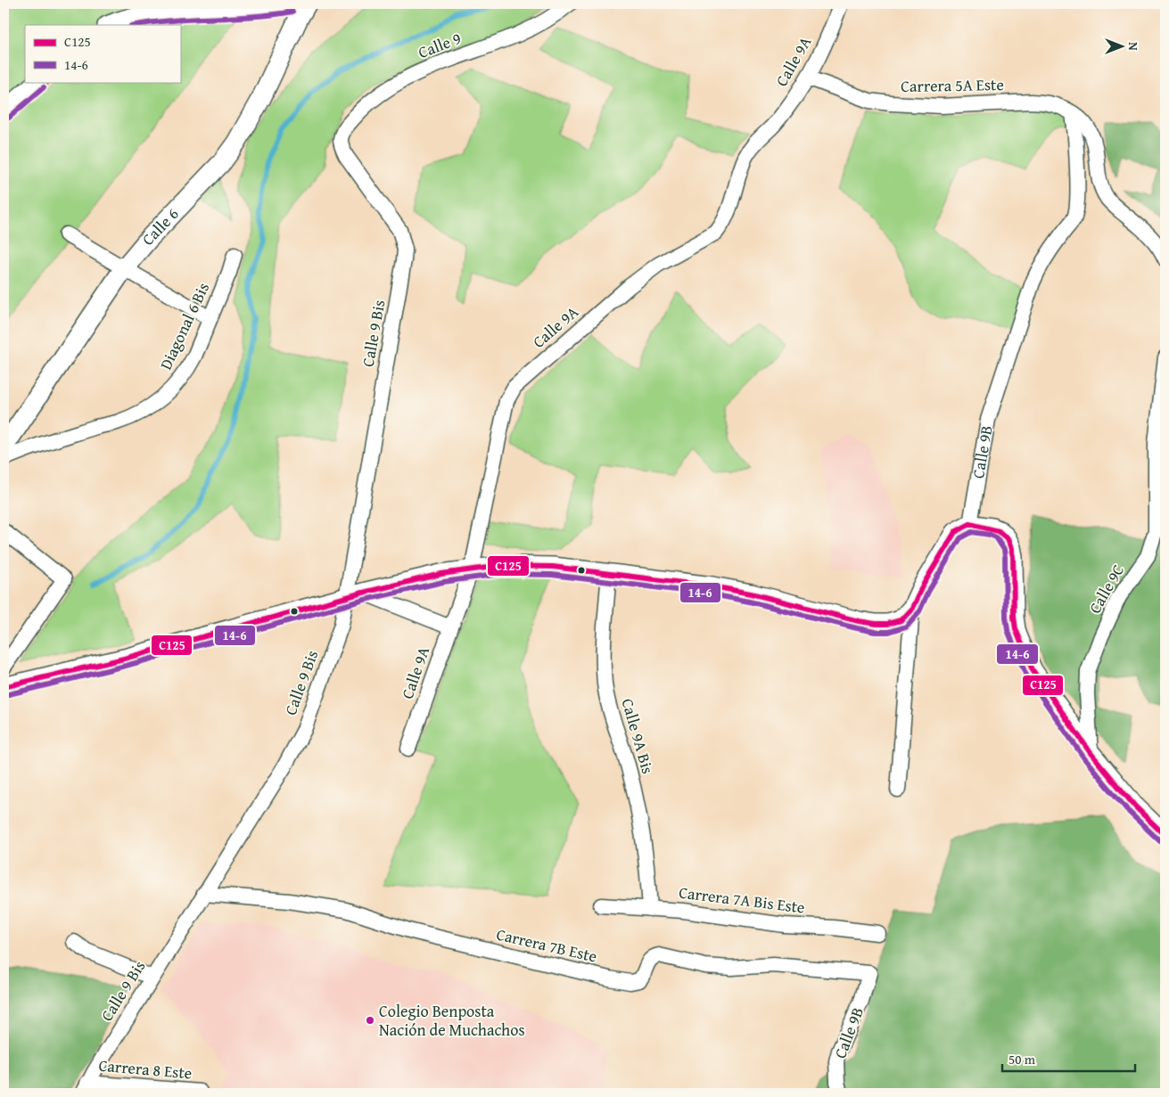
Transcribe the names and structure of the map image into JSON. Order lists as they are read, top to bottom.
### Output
{
  "streets": {
    "street": [
      "Calle 9",
      "Calle 9A",
      "Carrera 5A Este",
      "Calle 6",
      "Diagonal 6 Bis",
      "Calle 9 Bis",
      "Calle 9B",
      "Calle 9C",
      "Calle 9A Bis",
      "Carrera 7A Bis Este",
      "Carrera 7B Este",
      "Carrera 8 Este"
    ]
  },
  "crossings": [
    ["Calle 9", "Calle 9 Bis"],
    ["Calle 9A", "Carrera 5A Este"],
    ["Carrera 5A Este", "Calle 9B"],
    ["Calle 9 Bis", "Carrera 7B Este"],
    ["Calle 9 Bis", "Carrera 8 Este"],
    ["Calle 9B", "Carrera 7B Este"],
    ["Calle 9A Bis", "Carrera 7A Bis Este"]
  ],
  "places": ["Colegio Benposta Nación de Muchachos"],
  "lines": ["transit line 14-6", "transit line C125"],
  "legend": ["C125", "14-6"],
  "scale_bar": "50 m",
  "north": "right"
}
